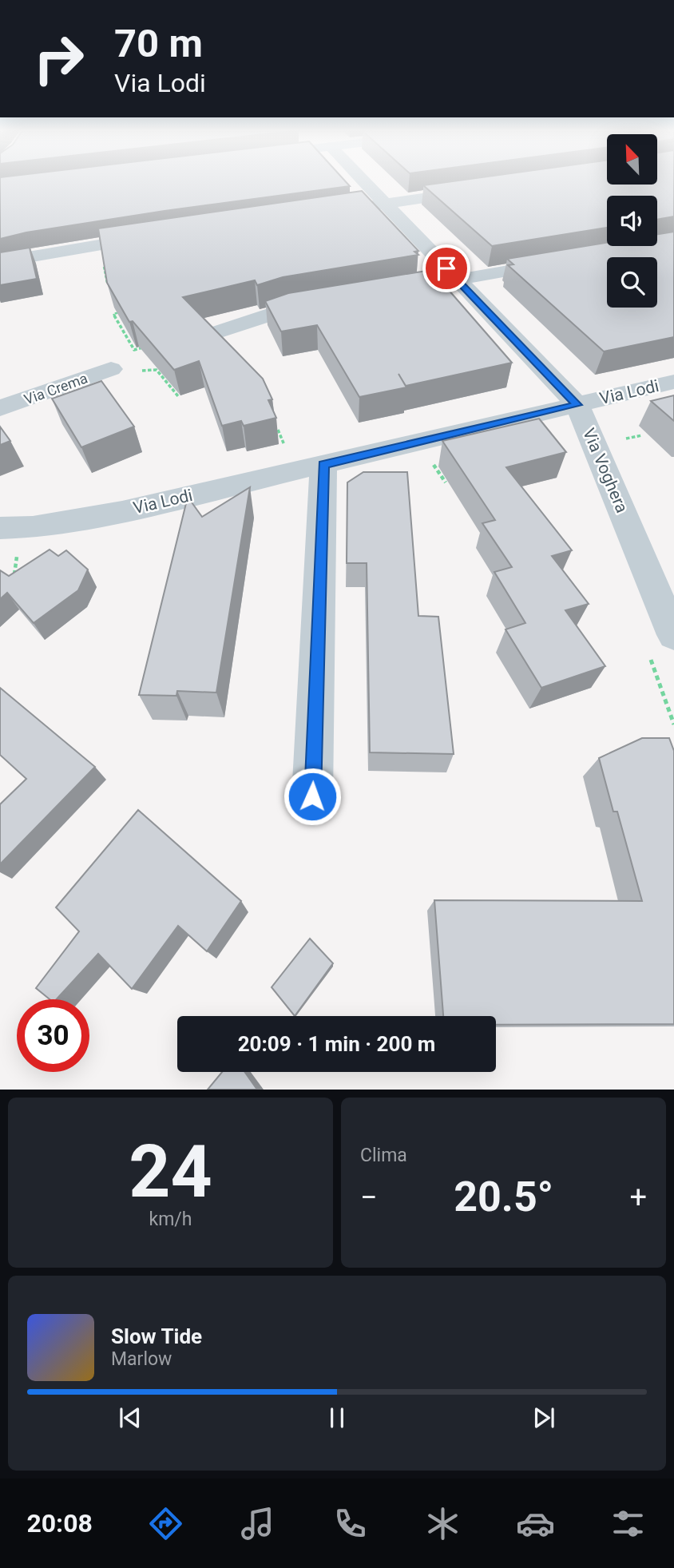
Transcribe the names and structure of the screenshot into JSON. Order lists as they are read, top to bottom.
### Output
{
  "streets": {
    "street": ["Via Crema", "Via Lodi", "Via Voghera"]
  },
  "crossings": [
    ["Via Lodi", "Via Voghera"]
  ],
  "north": "top left",
  "page": {
    "turn": ["70 m", "Via Lodi"],
    "limit": "30",
    "trip": "20:09 · 1 min · 200 m",
    "tile": [
      ["24", "km/h"],
      "Clima"
    ],
    "heat": ["−", "20.5°", "+"],
    "song": ["Slow Tide", "Marlow"],
    "tabs": "20:08"
  }
}
